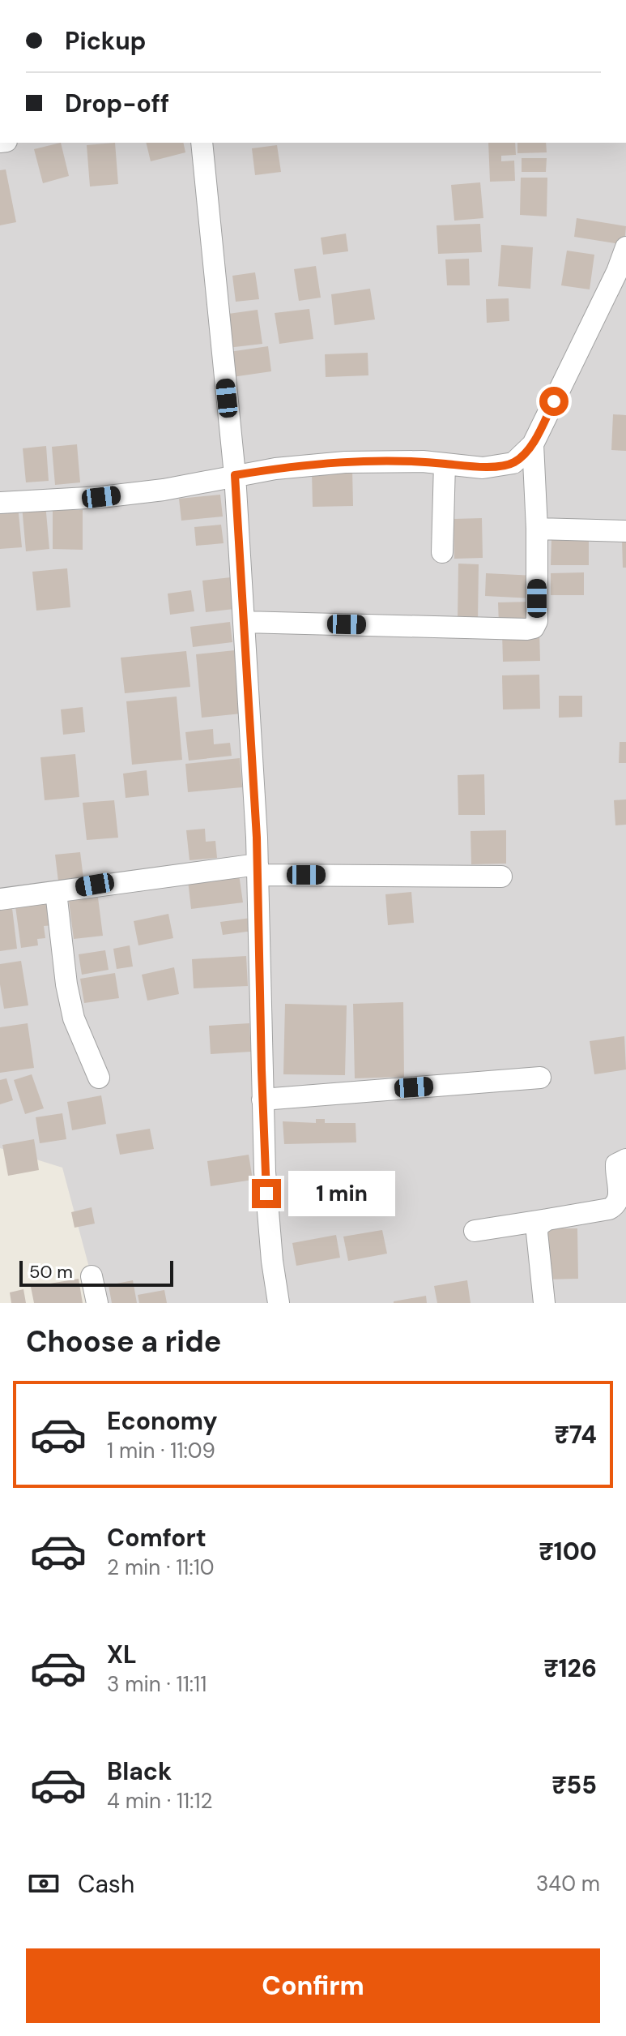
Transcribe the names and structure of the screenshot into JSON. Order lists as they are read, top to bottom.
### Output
{
  "scale_bar": "50 m",
  "page": {
    "banner": ["Pickup", "Drop-off"],
    "bubble": "1 min",
    "scale": "50 m",
    "heading": "Choose a ride",
    "list": [
      {
        "name": "Economy",
        "note": "1 min · 11:09",
        "value": "₹74"
      },
      {
        "name": "Comfort",
        "note": "2 min · 11:10",
        "value": "₹100"
      },
      {
        "name": "XL",
        "note": "3 min · 11:11",
        "value": "₹126"
      },
      {
        "name": "Black",
        "note": "4 min · 11:12",
        "value": "₹55"
      }
    ],
    "pay": ["Cash", "340 m"],
    "buttons": "Confirm"
  }
}
